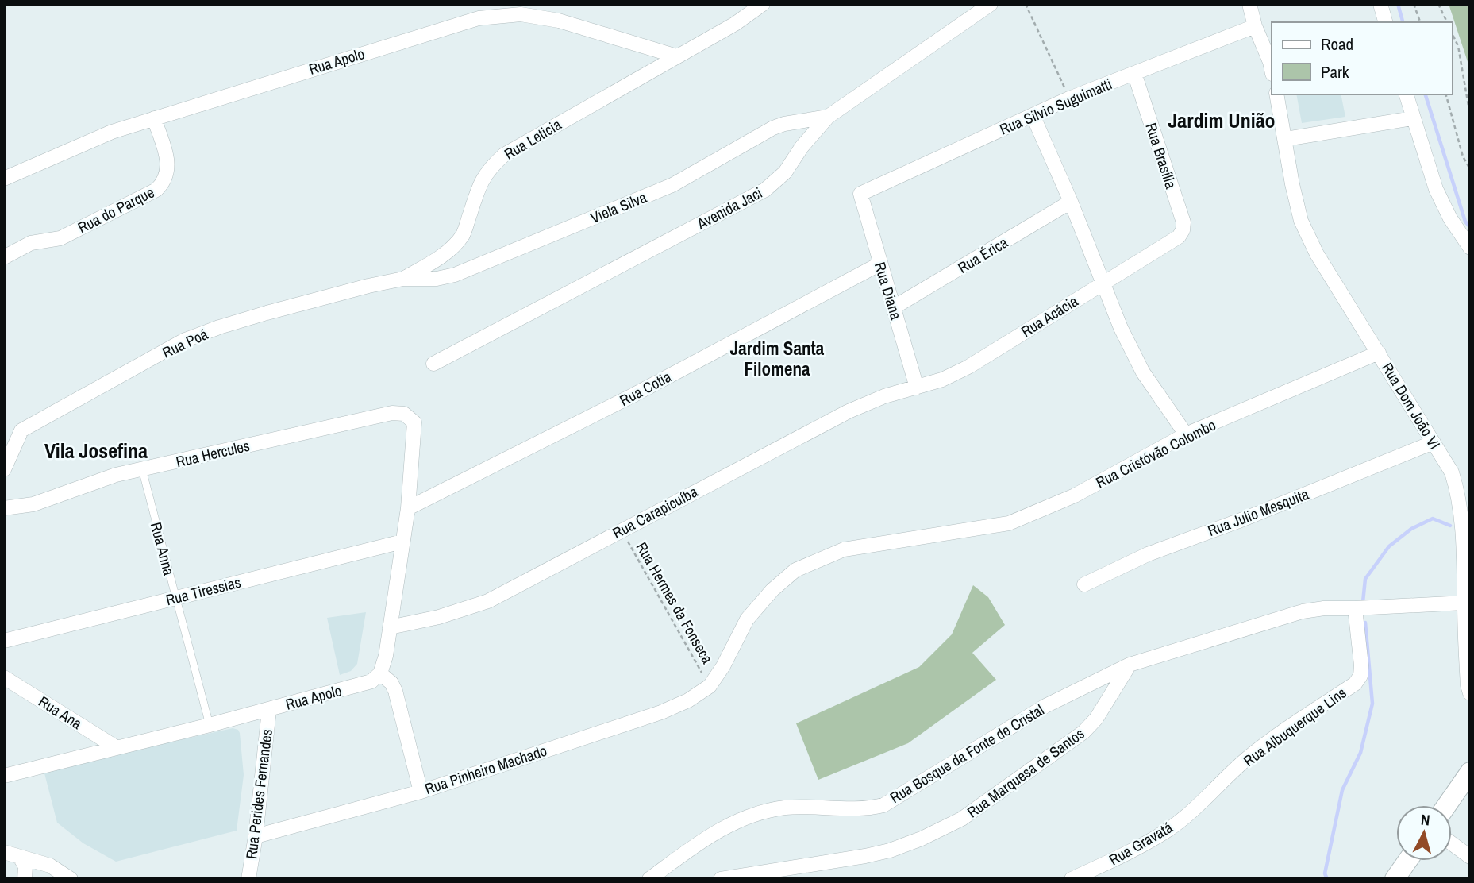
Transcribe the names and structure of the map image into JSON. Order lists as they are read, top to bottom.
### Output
{
  "streets": {
    "street": [
      "Rua Apolo",
      "Rua Silvio Suguimatti",
      "Rua Leticia",
      "Rua Brasília",
      "Viela Silva",
      "Avenida Jaci",
      "Rua do Parque",
      "Rua Érica",
      "Rua Diana",
      "Rua Acácia",
      "Rua Poá",
      "Rua Cotia",
      "Rua Dom João VI",
      "Rua Hercules",
      "Rua Cristóvão Colombo",
      "Rua Carapicuíba",
      "Rua Julio Mesquita",
      "Rua Tiressias",
      "Rua Ana",
      "Rua Albuquerque Lins",
      "Rua Bosque da Fonte de Cristal",
      "Rua Pinheiro Machado",
      "Rua Marquesa de Santos",
      "Rua Perides Fernandes",
      "Rua Gravatá"
    ],
    "lane": ["Rua Anna"],
    "path": ["Rua Hermes da Fonseca"]
  },
  "crossings": [
    ["Rua Apolo", "Rua Leticia"],
    ["Rua Apolo", "Rua do Parque"],
    ["Rua Apolo", "Rua Anna"],
    ["Rua Apolo", "Rua Ana"],
    ["Rua Apolo", "Rua Perides Fernandes"],
    ["Rua Silvio Suguimatti", "Rua Brasília"],
    ["Rua Silvio Suguimatti", "Rua Diana"],
    ["Rua Leticia", "Viela Silva"],
    ["Rua Leticia", "Rua Poá"],
    ["Rua Brasília", "Rua Acácia"],
    ["Viela Silva", "Avenida Jaci"],
    ["Viela Silva", "Rua Poá"],
    ["Rua Érica", "Rua Diana"],
    ["Rua Diana", "Rua Acácia"],
    ["Rua Diana", "Rua Cotia"],
    ["Rua Diana", "Rua Carapicuíba"],
    ["Rua Acácia", "Rua Carapicuíba"],
    ["Rua Cotia", "Rua Hercules"],
    ["Rua Dom João VI", "Rua Cristóvão Colombo"],
    ["Rua Dom João VI", "Rua Julio Mesquita"],
    ["Rua Hercules", "Rua Anna"],
    ["Rua Cristóvão Colombo", "Rua Hermes da Fonseca"],
    ["Rua Cristóvão Colombo", "Rua Pinheiro Machado"],
    ["Rua Carapicuíba", "Rua Hermes da Fonseca"],
    ["Rua Anna", "Rua Tiressias"],
    ["Rua Hermes da Fonseca", "Rua Pinheiro Machado"],
    ["Rua Albuquerque Lins", "Rua Gravatá"],
    ["Rua Bosque da Fonte de Cristal", "Rua Marquesa de Santos"],
    ["Rua Pinheiro Machado", "Rua Perides Fernandes"]
  ],
  "districts": ["Jardim União", "Jardim Santa Filomena", "Vila Josefina"],
  "legend": ["Road", "Park"],
  "north": "top"
}
